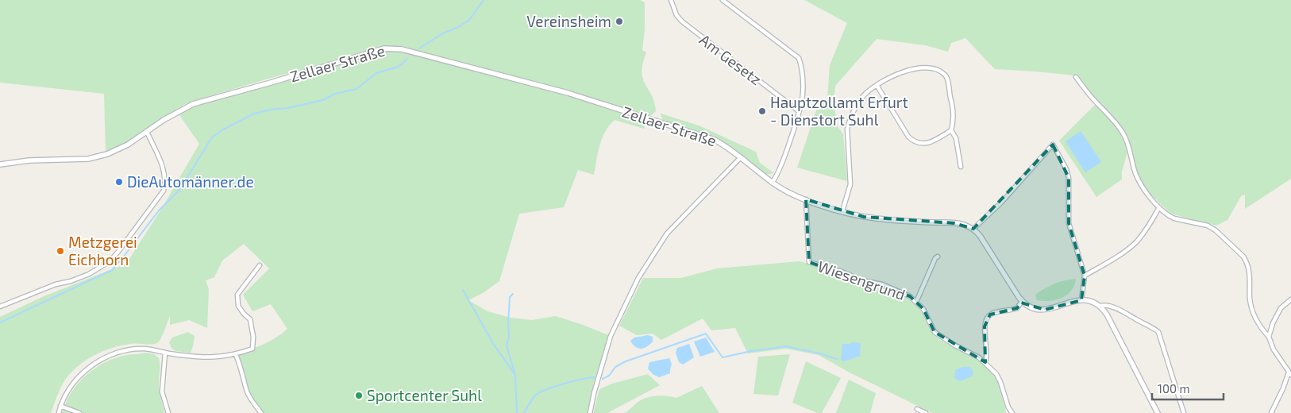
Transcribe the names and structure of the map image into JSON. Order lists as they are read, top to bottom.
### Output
{
  "streets": {
    "street": ["Am Gesetz", "Zellaer Straße", "Wiesengrund"]
  },
  "crossings": [
    ["Zellaer Straße", "Wiesengrund"]
  ],
  "places": [
    "Vereinsheim",
    "Hauptzollamt Erfurt - Dienstort Suhl",
    "DieAutomänner.de",
    "Metzgerei Eichhorn",
    "Sportcenter Suhl"
  ],
  "scale_bar": "100 m"
}
